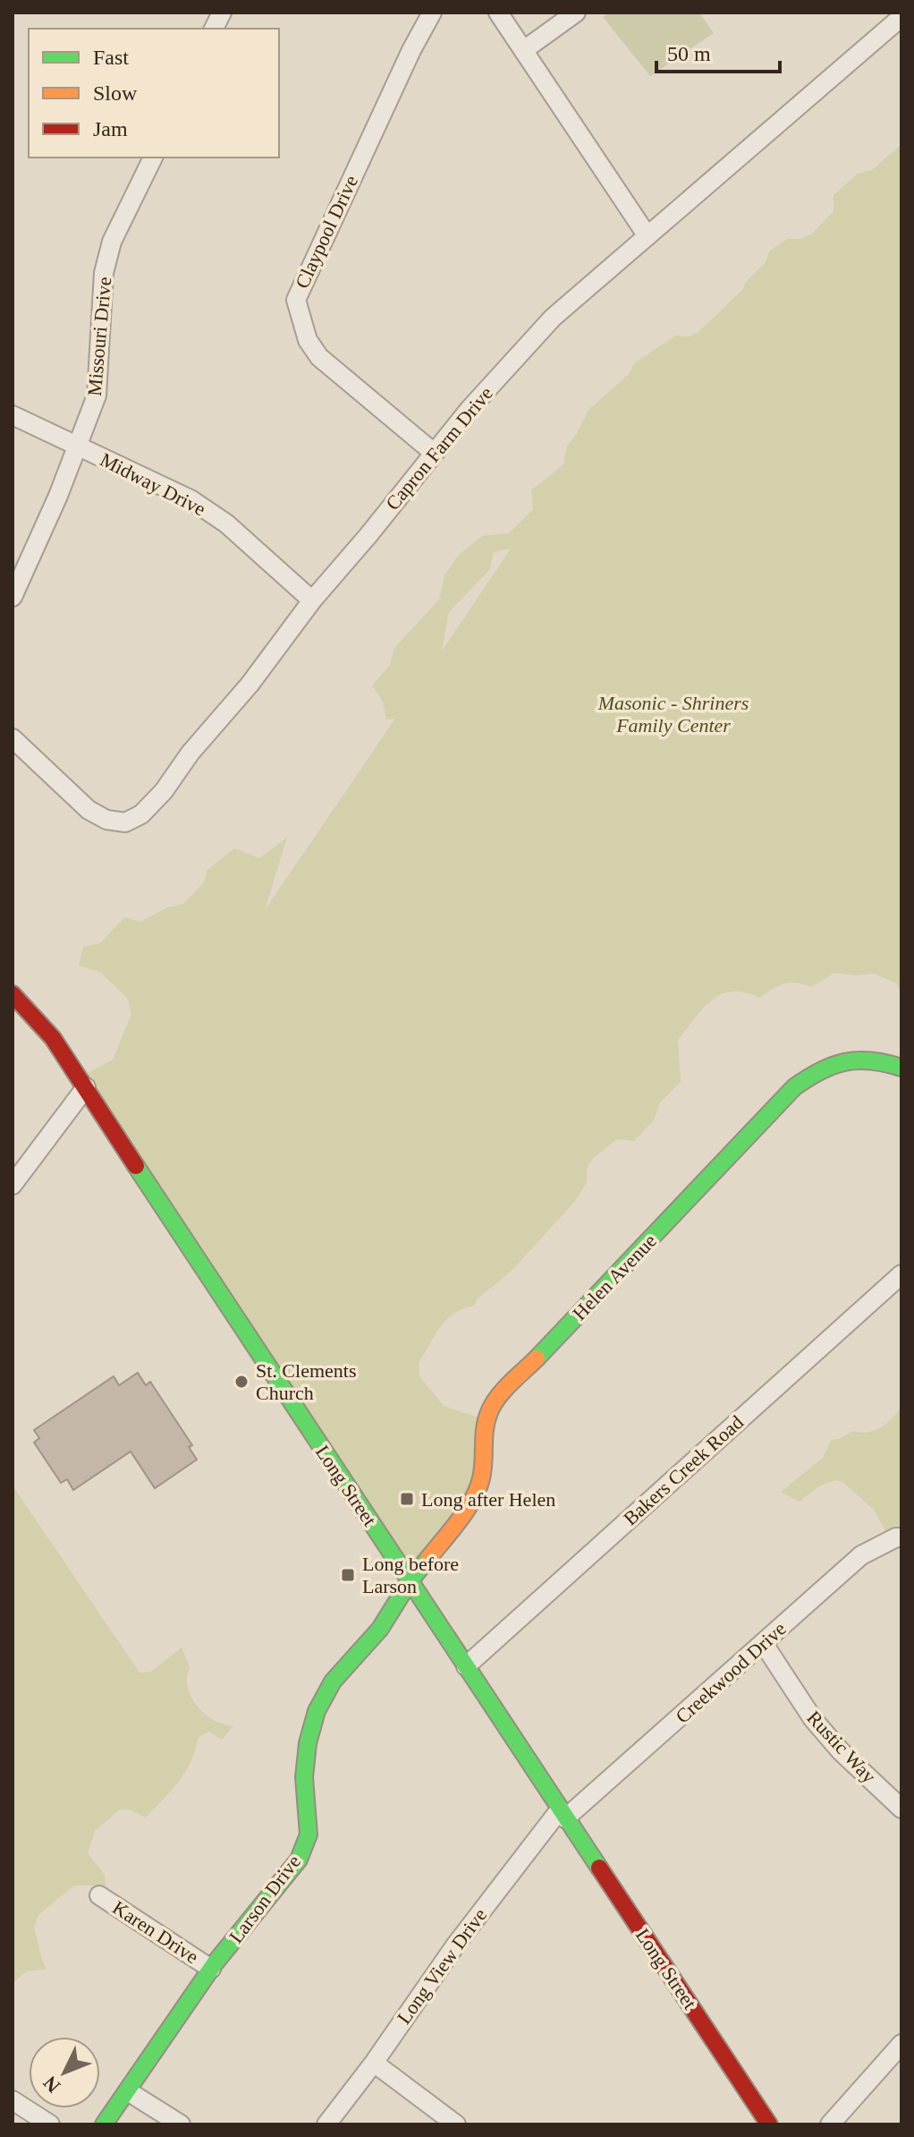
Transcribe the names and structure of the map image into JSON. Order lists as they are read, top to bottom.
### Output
{
  "streets": {
    "street": [
      "Claypool Drive",
      "Missouri Drive",
      "Capron Farm Drive",
      "Midway Drive",
      "Helen Avenue",
      "Bakers Creek Road",
      "Long Street",
      "Creekwood Drive",
      "Rustic Way",
      "Larson Drive",
      "Karen Drive",
      "Long View Drive"
    ]
  },
  "crossings": [
    ["Claypool Drive", "Capron Farm Drive"],
    ["Missouri Drive", "Midway Drive"],
    ["Capron Farm Drive", "Midway Drive"],
    ["Helen Avenue", "Long Street"],
    ["Helen Avenue", "Larson Drive"],
    ["Bakers Creek Road", "Long Street"],
    ["Long Street", "Creekwood Drive"],
    ["Long Street", "Larson Drive"],
    ["Long Street", "Long View Drive"],
    ["Creekwood Drive", "Rustic Way"],
    ["Creekwood Drive", "Long View Drive"],
    ["Larson Drive", "Karen Drive"]
  ],
  "parks": ["Masonic - Shriners Family Center"],
  "places": {
    "other": ["St. Clements Church"],
    "transit": ["Long after Helen", "Long before Larson"]
  },
  "legend": ["Fast", "Slow", "Jam"],
  "scale_bar": "50 m",
  "north": "bottom left"
}
